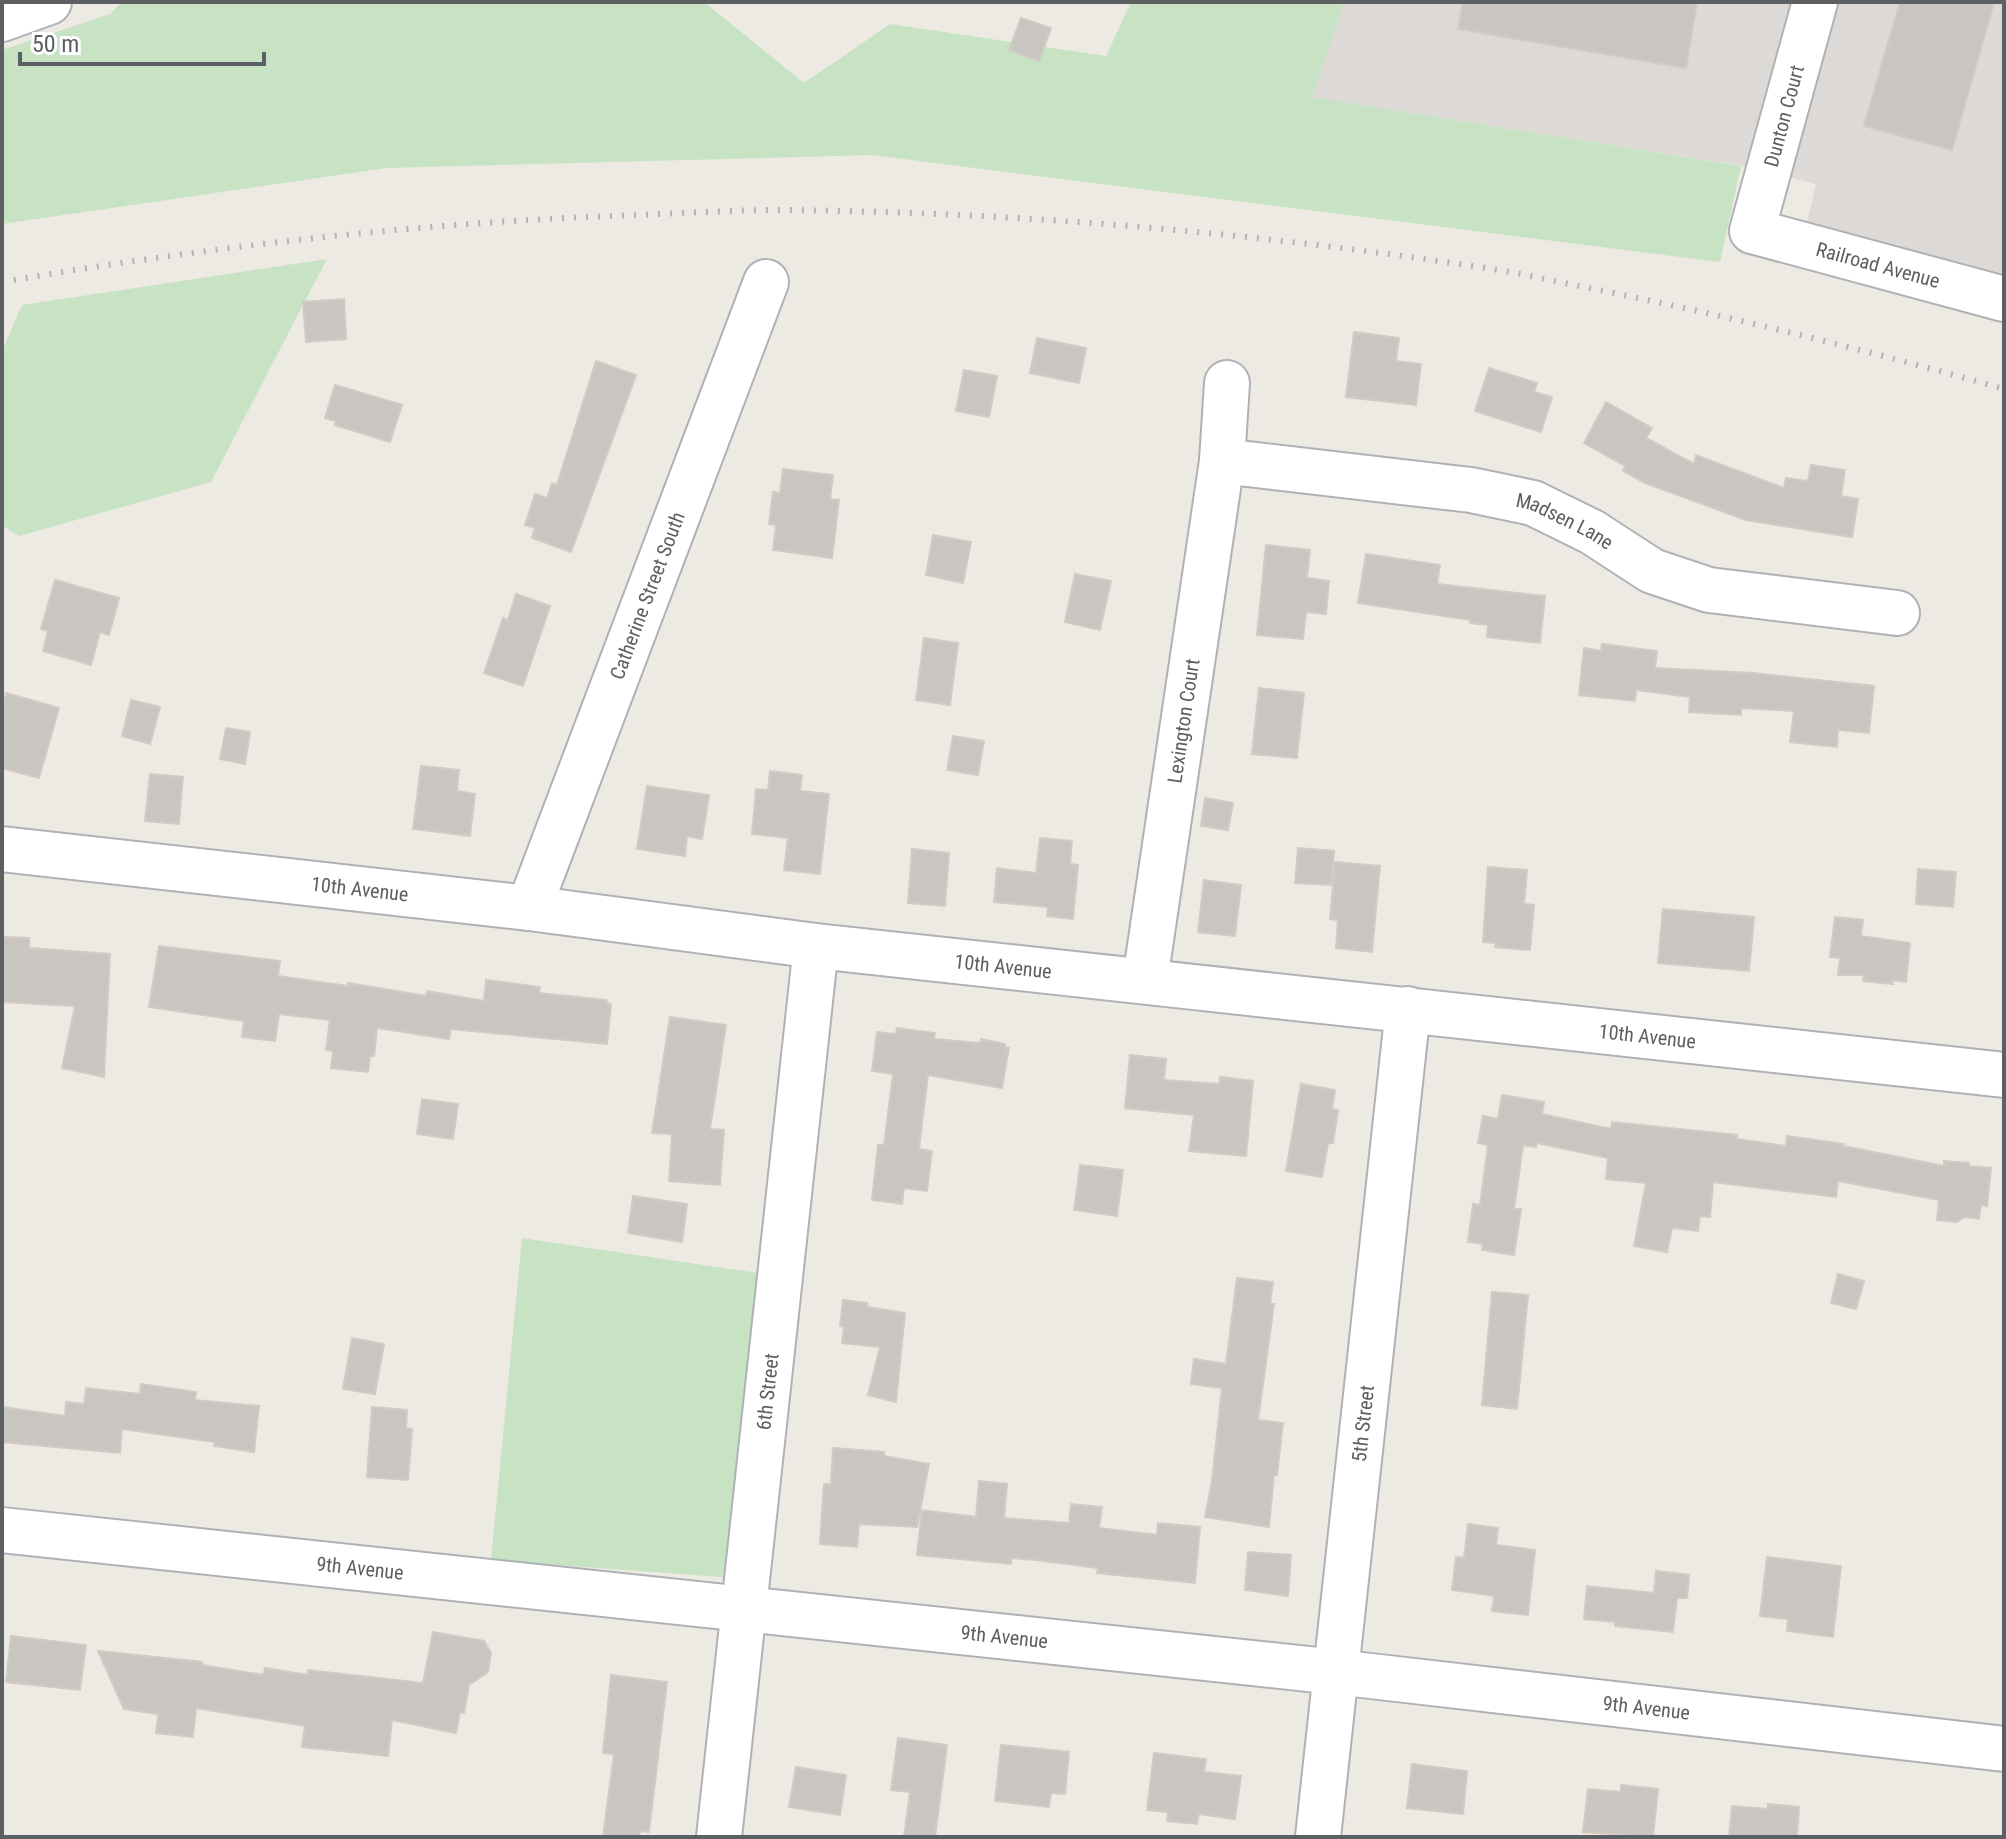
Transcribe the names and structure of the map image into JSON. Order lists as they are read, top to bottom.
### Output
{
  "streets": {
    "street": [
      "Dunton Court",
      "Railroad Avenue",
      "Madsen Lane",
      "Catherine Street South",
      "Lexington Court",
      "10th Avenue",
      "6th Street",
      "5th Street",
      "9th Avenue"
    ]
  },
  "crossings": [
    ["Dunton Court", "Railroad Avenue"],
    ["Madsen Lane", "Lexington Court"],
    ["Catherine Street South", "10th Avenue"],
    ["Lexington Court", "10th Avenue"],
    ["10th Avenue", "6th Street"],
    ["10th Avenue", "5th Street"],
    ["6th Street", "9th Avenue"],
    ["5th Street", "9th Avenue"]
  ],
  "scale_bar": "50 m"
}
